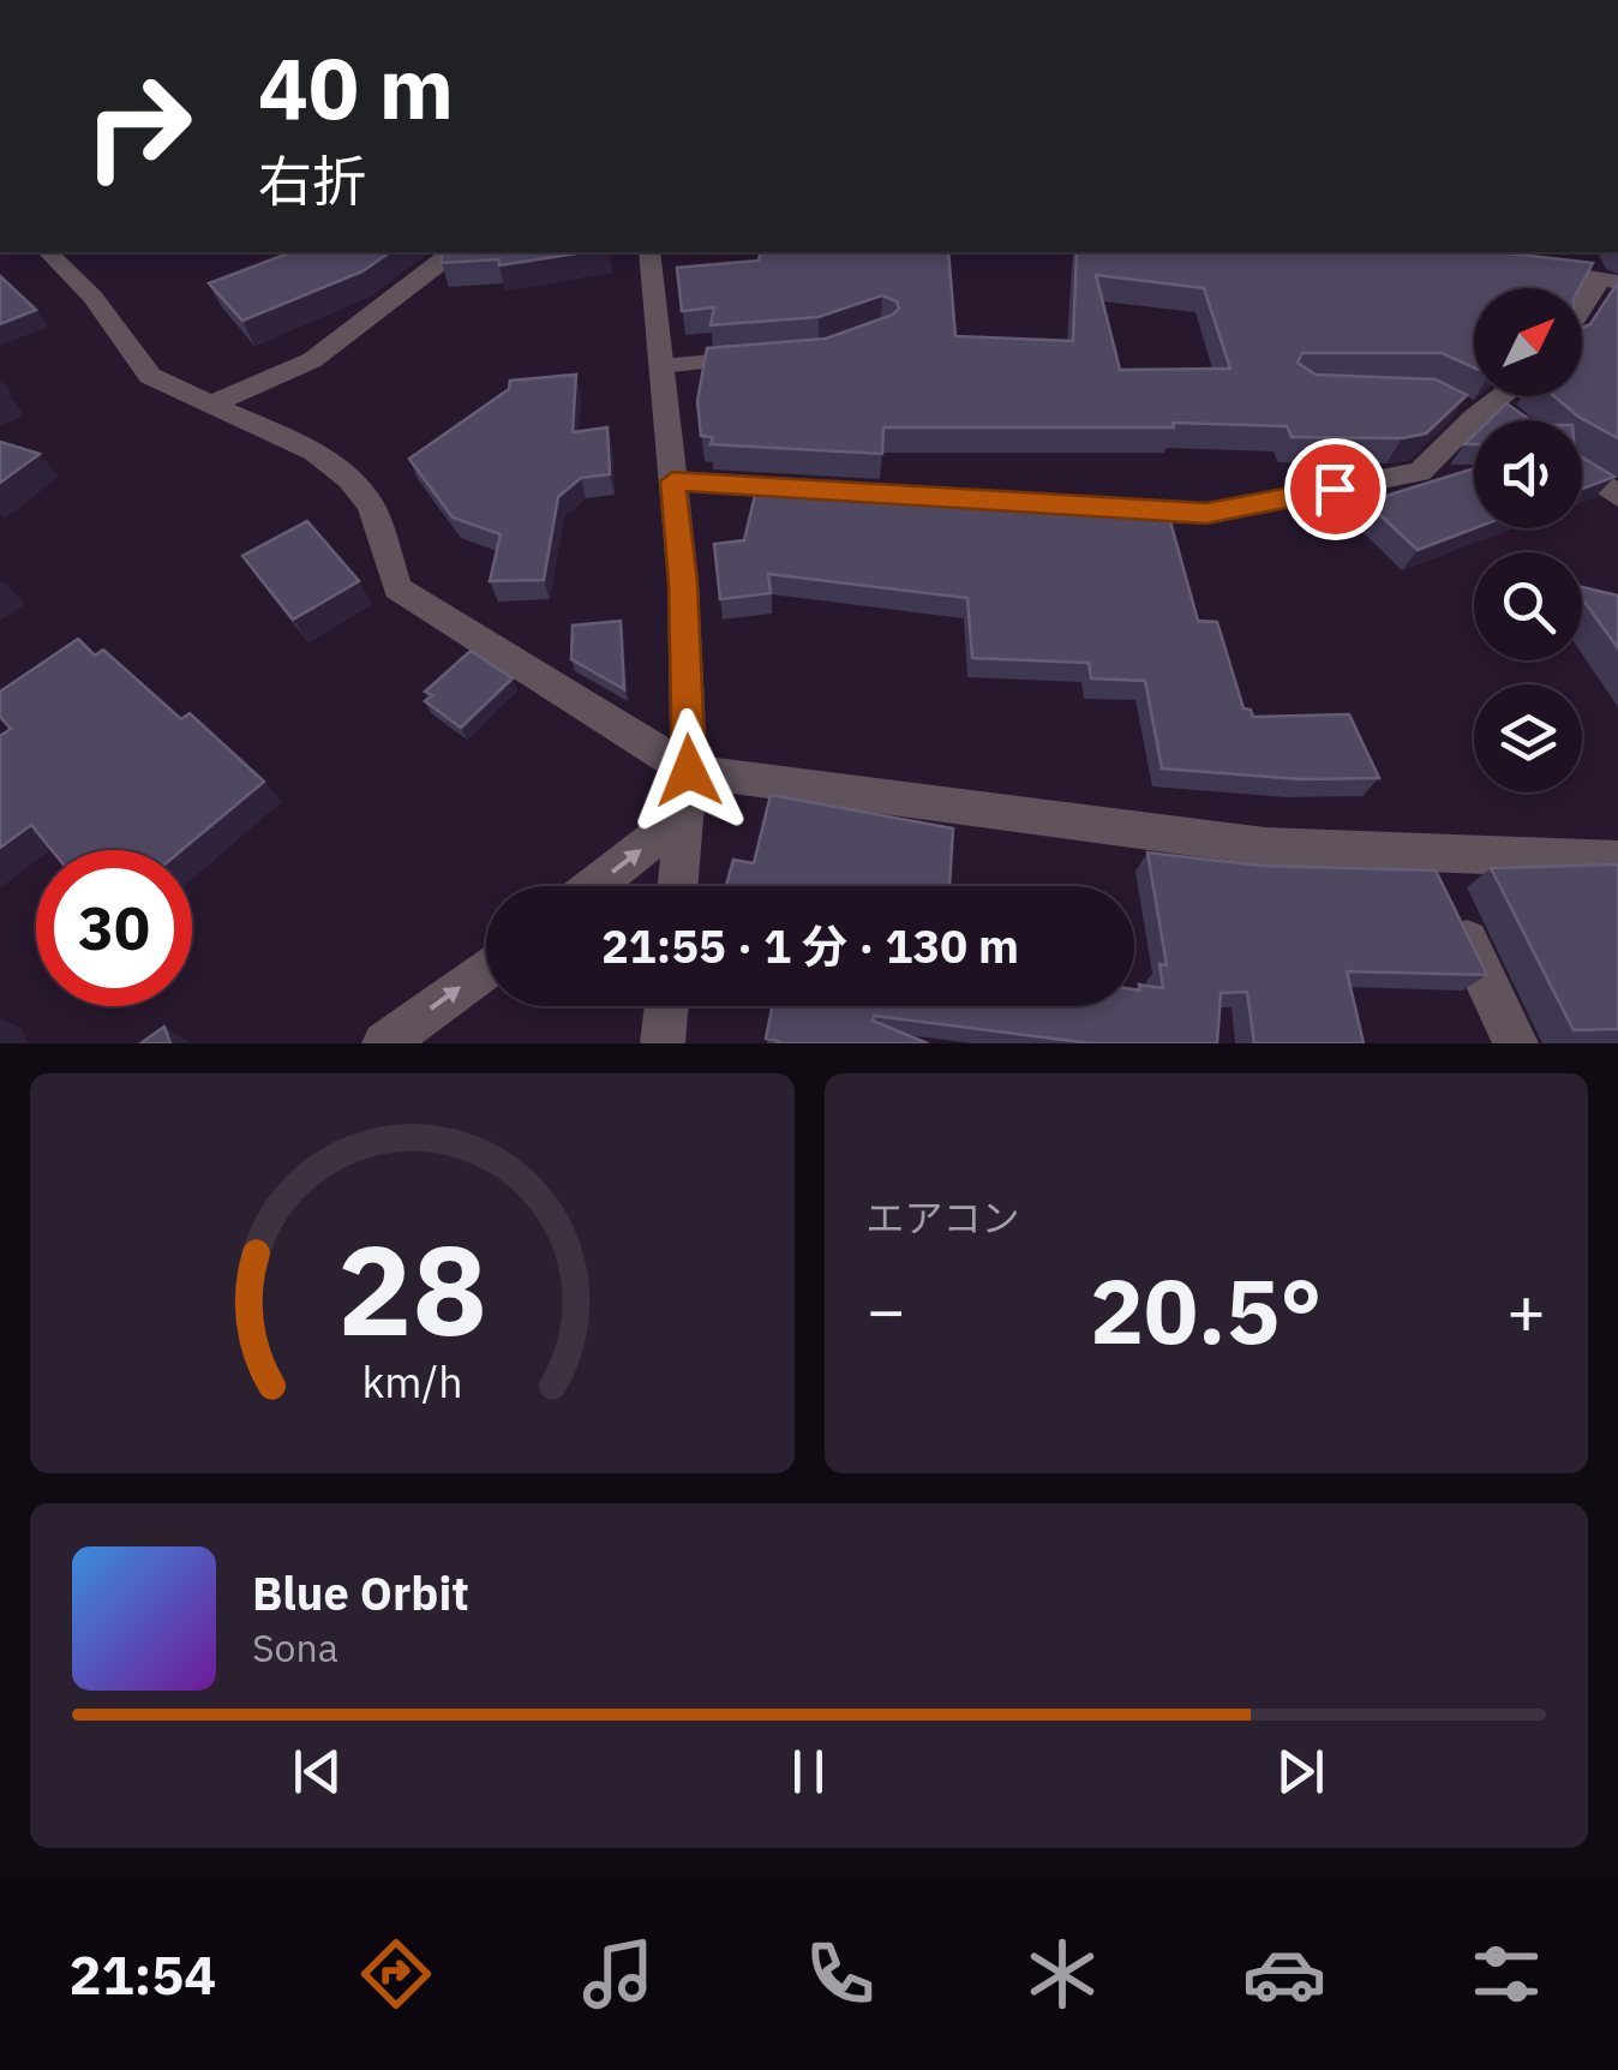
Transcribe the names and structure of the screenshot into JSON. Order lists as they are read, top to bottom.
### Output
{
  "north": "top right",
  "page": {
    "turn": ["40 m", "右折"],
    "limit": "30",
    "trip": "21:55 · 1 分 · 130 m",
    "tile": "エアコン",
    "heat": ["−", "20.5°", "+"],
    "song": ["Blue Orbit", "Sona"],
    "tabs": "21:54",
    "gauge": ["28", "km/h"]
  }
}
